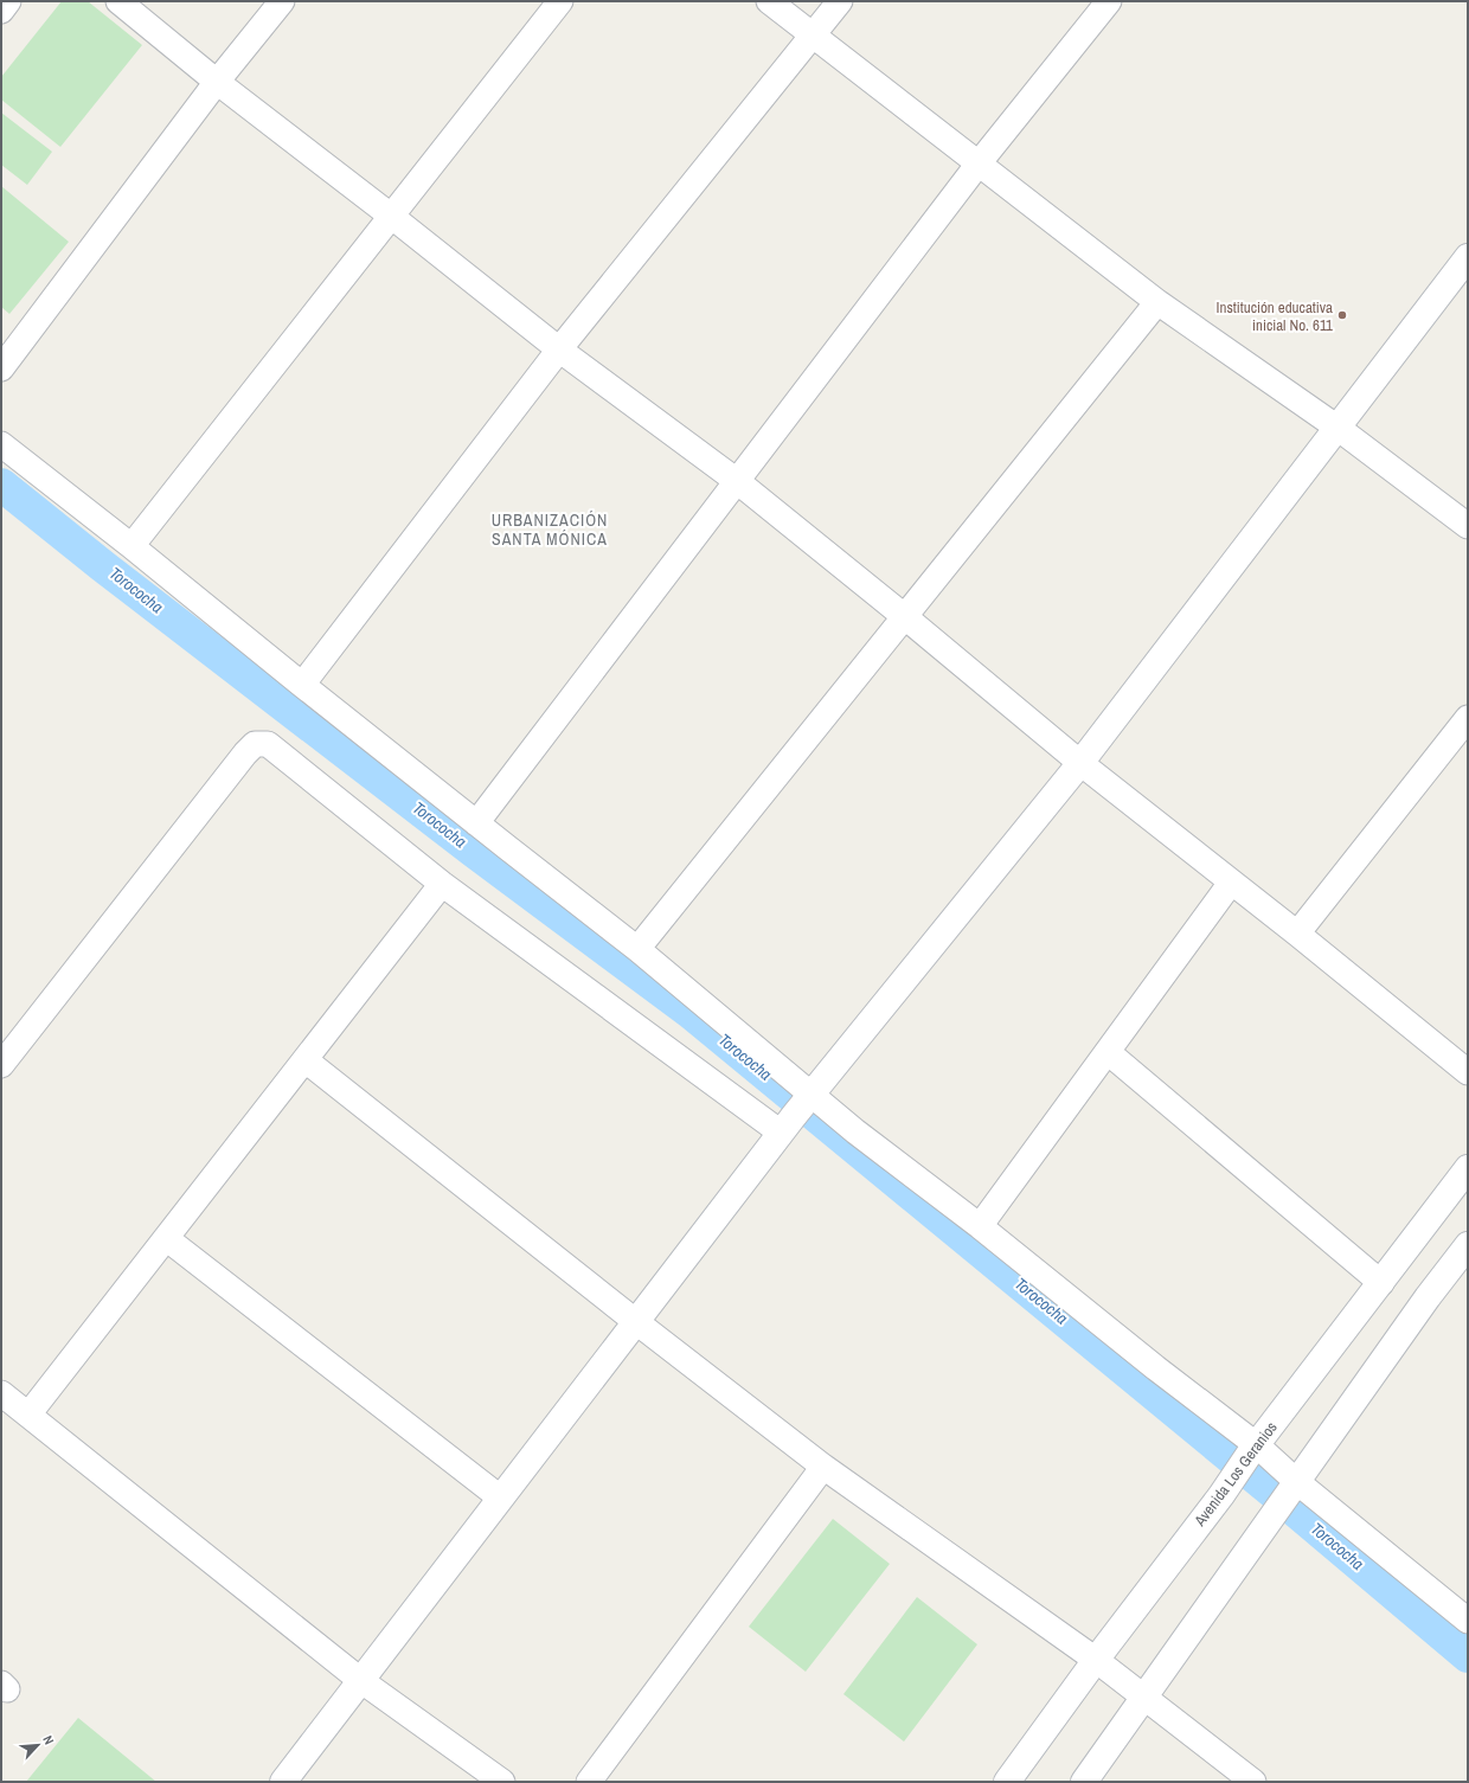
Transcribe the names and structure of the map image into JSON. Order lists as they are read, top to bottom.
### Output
{
  "streets": {
    "street": ["Avenida Los Geranios"]
  },
  "districts": ["URBANIZACIÓN SANTA MÓNICA"],
  "water": ["Torococha"],
  "places": ["Institución educativa inicial No. 611"],
  "north": "top right"
}
